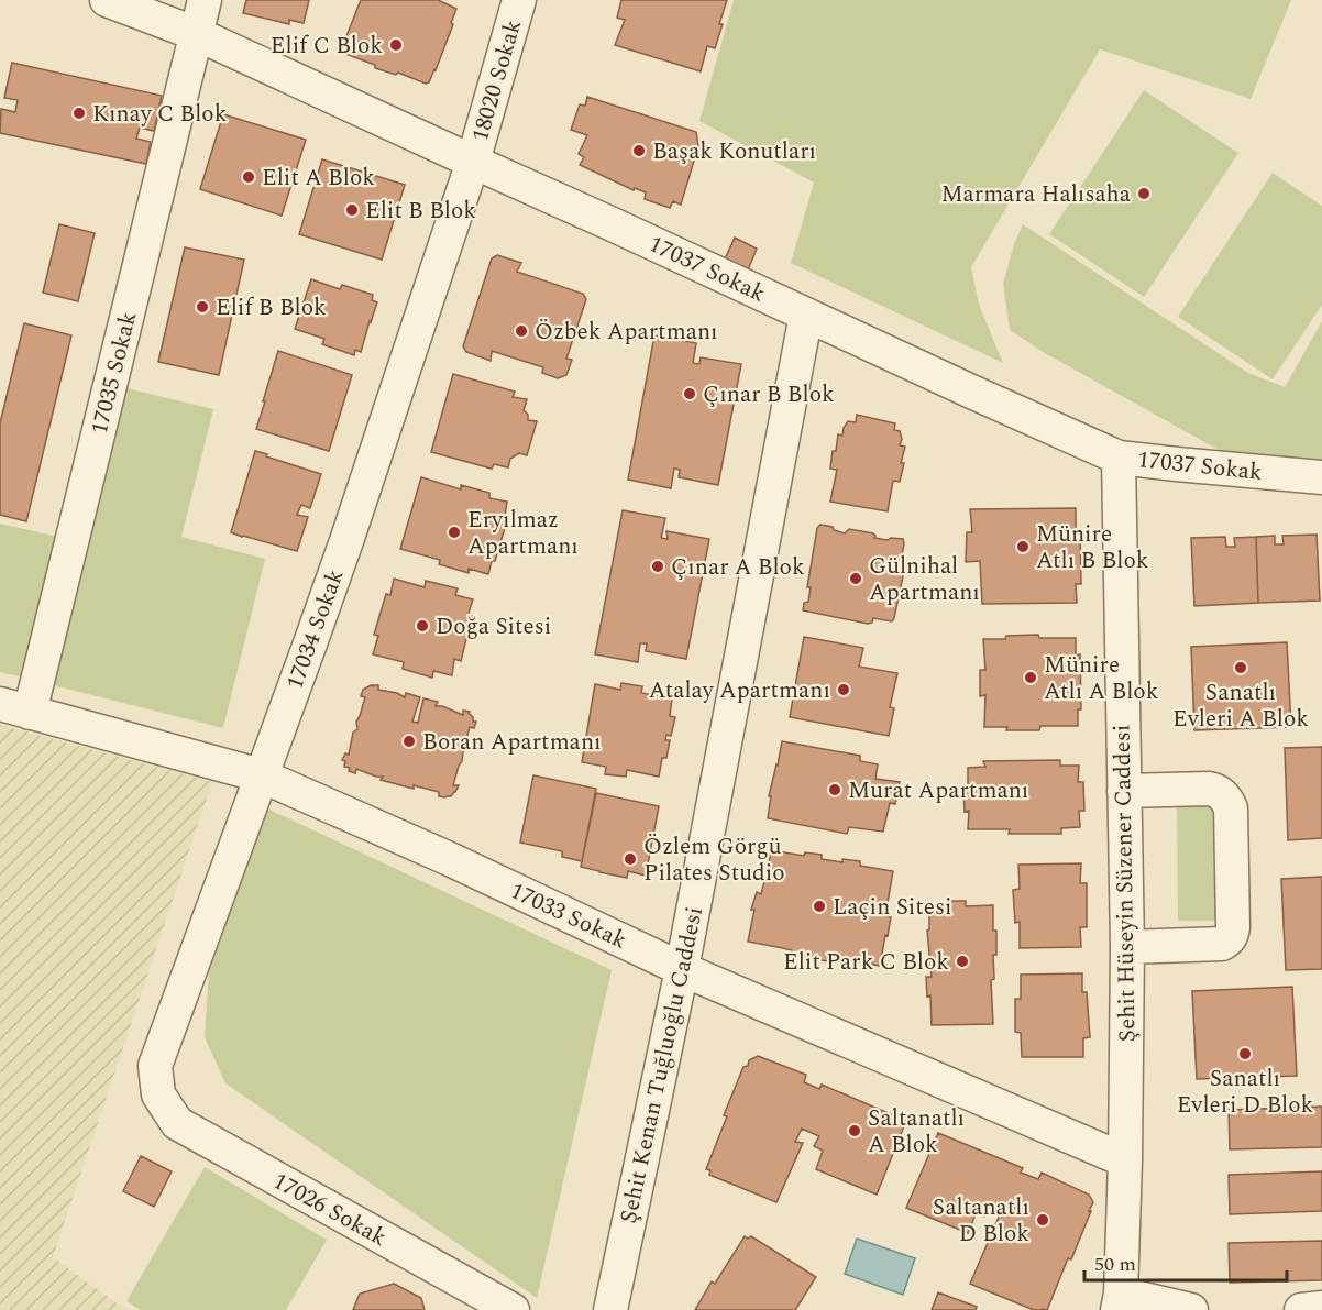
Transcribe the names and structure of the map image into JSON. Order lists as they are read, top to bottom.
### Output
{
  "streets": {
    "street": [
      "18020 Sokak",
      "17037 Sokak",
      "17035 Sokak",
      "17034 Sokak",
      "Şehit Hüseyin Süzener Caddesi",
      "17033 Sokak",
      "Şehit Kenan Tuğluoğlu Caddesi",
      "17026 Sokak"
    ]
  },
  "crossings": [
    ["18020 Sokak", "17037 Sokak"],
    ["18020 Sokak", "17034 Sokak"],
    ["17037 Sokak", "17035 Sokak"],
    ["17037 Sokak", "17034 Sokak"],
    ["17037 Sokak", "Şehit Hüseyin Süzener Caddesi"],
    ["17037 Sokak", "Şehit Kenan Tuğluoğlu Caddesi"],
    ["17035 Sokak", "17033 Sokak"],
    ["17034 Sokak", "17033 Sokak"],
    ["17034 Sokak", "17026 Sokak"],
    ["Şehit Hüseyin Süzener Caddesi", "17033 Sokak"],
    ["17033 Sokak", "Şehit Kenan Tuğluoğlu Caddesi"]
  ],
  "places": [
    "Elif C Blok",
    "Kınay C Blok",
    "Başak Konutları",
    "Elit A Blok",
    "Marmara Halısaha",
    "Elit B Blok",
    "Elif B Blok",
    "Özbek Apartmanı",
    "Çınar B Blok",
    "Eryılmaz Apartmanı",
    "Münire Atlı B Blok",
    "Çınar A Blok",
    "Gülnihal Apartmanı",
    "Doğa Sitesi",
    "Sanatlı Evleri A Blok",
    "Münire Atlı A Blok",
    "Atalay Apartmanı",
    "Boran Apartmanı",
    "Murat Apartmanı",
    "Özlem Görgü Pilates Studio",
    "Laçin Sitesi",
    "Elit Park C Blok",
    "Sanatlı Evleri D Blok",
    "Saltanatlı A Blok",
    "Saltanatlı D Blok"
  ],
  "scale_bar": "50 m"
}
